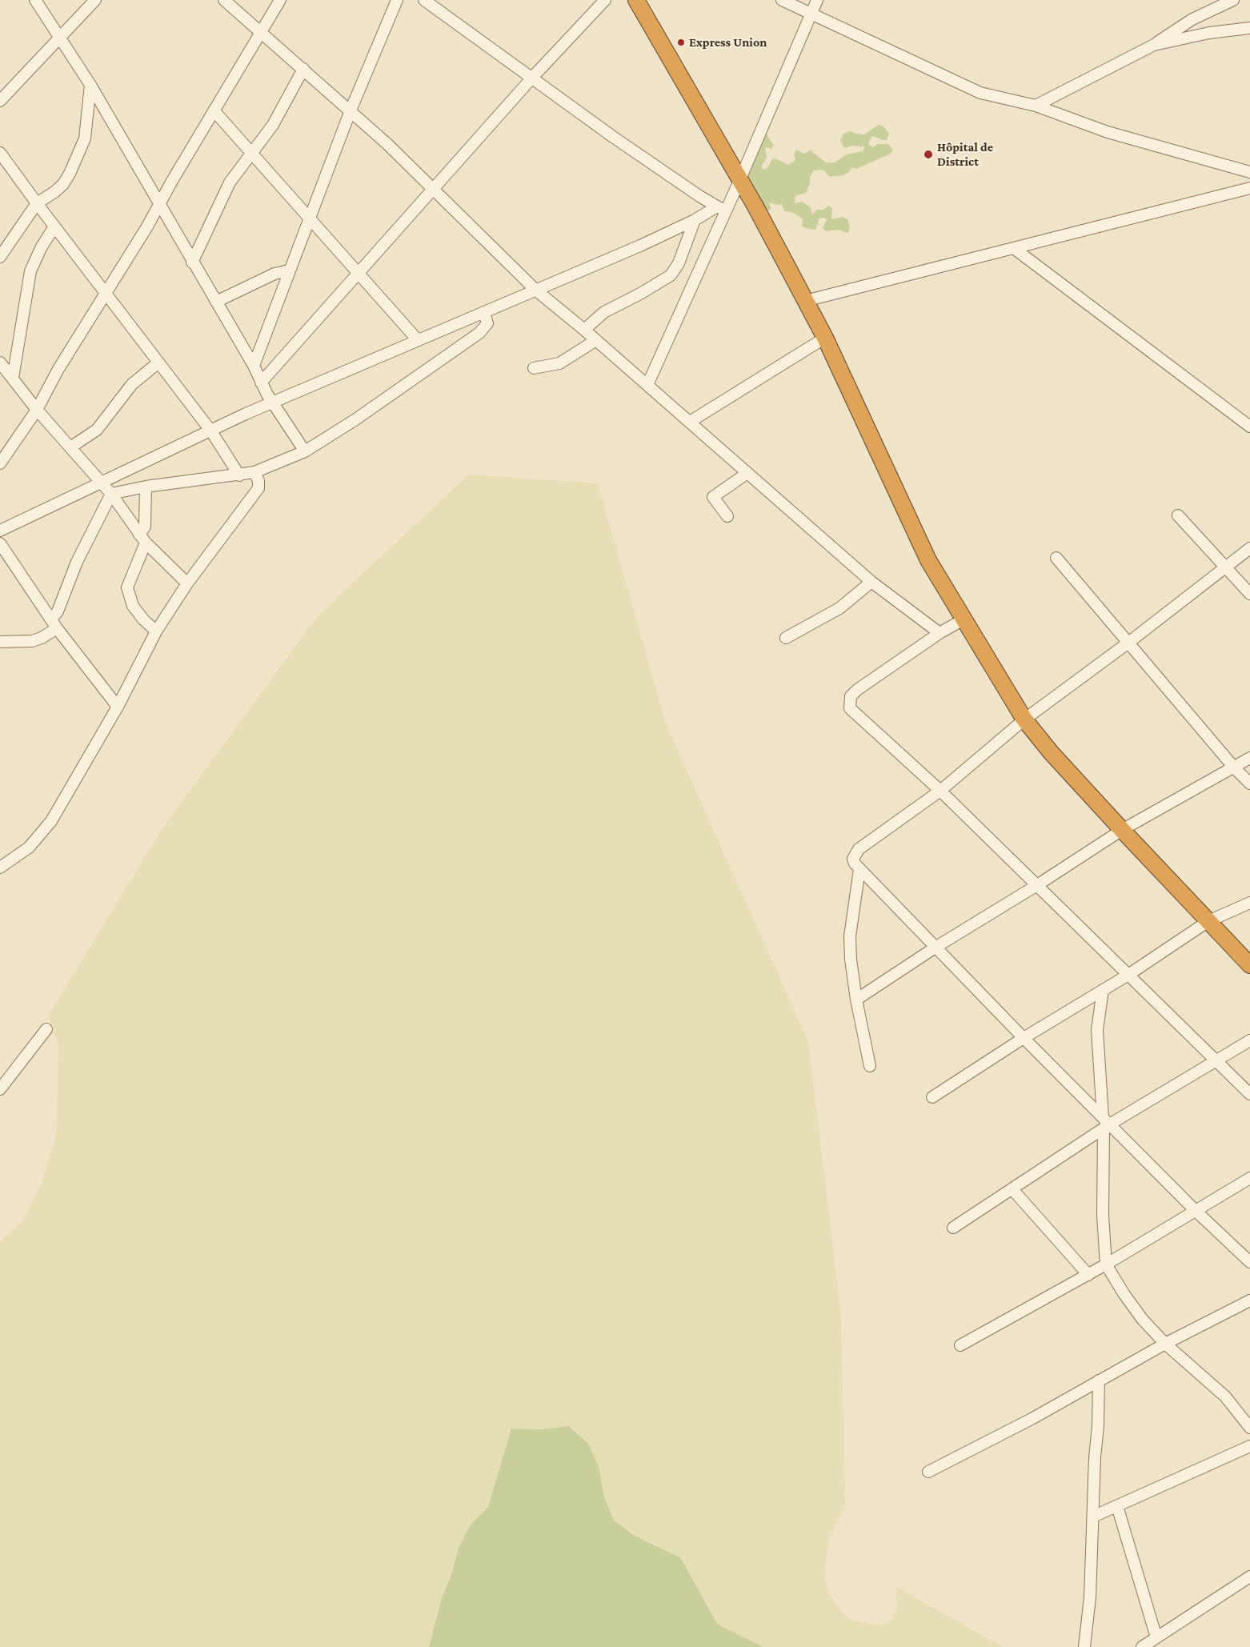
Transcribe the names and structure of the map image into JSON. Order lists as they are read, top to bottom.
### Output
{
  "places": ["Express Union", "Hôpital de District"]
}
